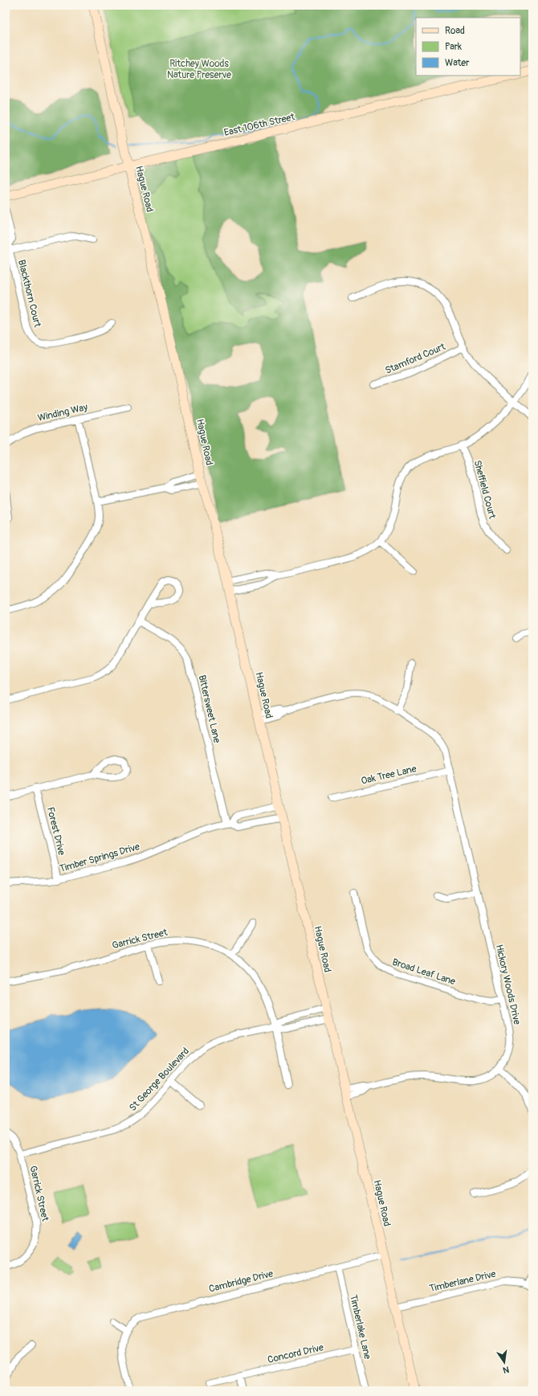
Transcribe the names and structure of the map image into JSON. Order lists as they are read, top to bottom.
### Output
{
  "streets": {
    "street": [
      "East 106th Street",
      "Hague Road",
      "Blackthorn Court",
      "Stamford Court",
      "Winding Way",
      "Sheffield Court",
      "Bittersweet Lane",
      "Oak Tree Lane",
      "Forest Drive",
      "Timber Springs Drive",
      "Garrick Street",
      "Broad Leaf Lane",
      "Hickory Woods Drive",
      "St George Boulevard",
      "Cambridge Drive",
      "Timberlane Drive",
      "Timberlake Lane",
      "Concord Drive"
    ]
  },
  "crossings": [
    ["East 106th Street", "Hague Road"],
    ["Hague Road", "Timber Springs Drive"],
    ["Hague Road", "Hickory Woods Drive"],
    ["Hague Road", "St George Boulevard"],
    ["Hague Road", "Cambridge Drive"],
    ["Hague Road", "Timberlane Drive"],
    ["Bittersweet Lane", "Timber Springs Drive"],
    ["Oak Tree Lane", "Hickory Woods Drive"],
    ["Forest Drive", "Timber Springs Drive"],
    ["Garrick Street", "St George Boulevard"],
    ["Broad Leaf Lane", "Hickory Woods Drive"],
    ["Cambridge Drive", "Timberlake Lane"],
    ["Timberlake Lane", "Concord Drive"]
  ],
  "parks": ["Ritchey Woods Nature Preserve"],
  "legend": ["Road", "Park", "Water"],
  "north": "bottom"
}
